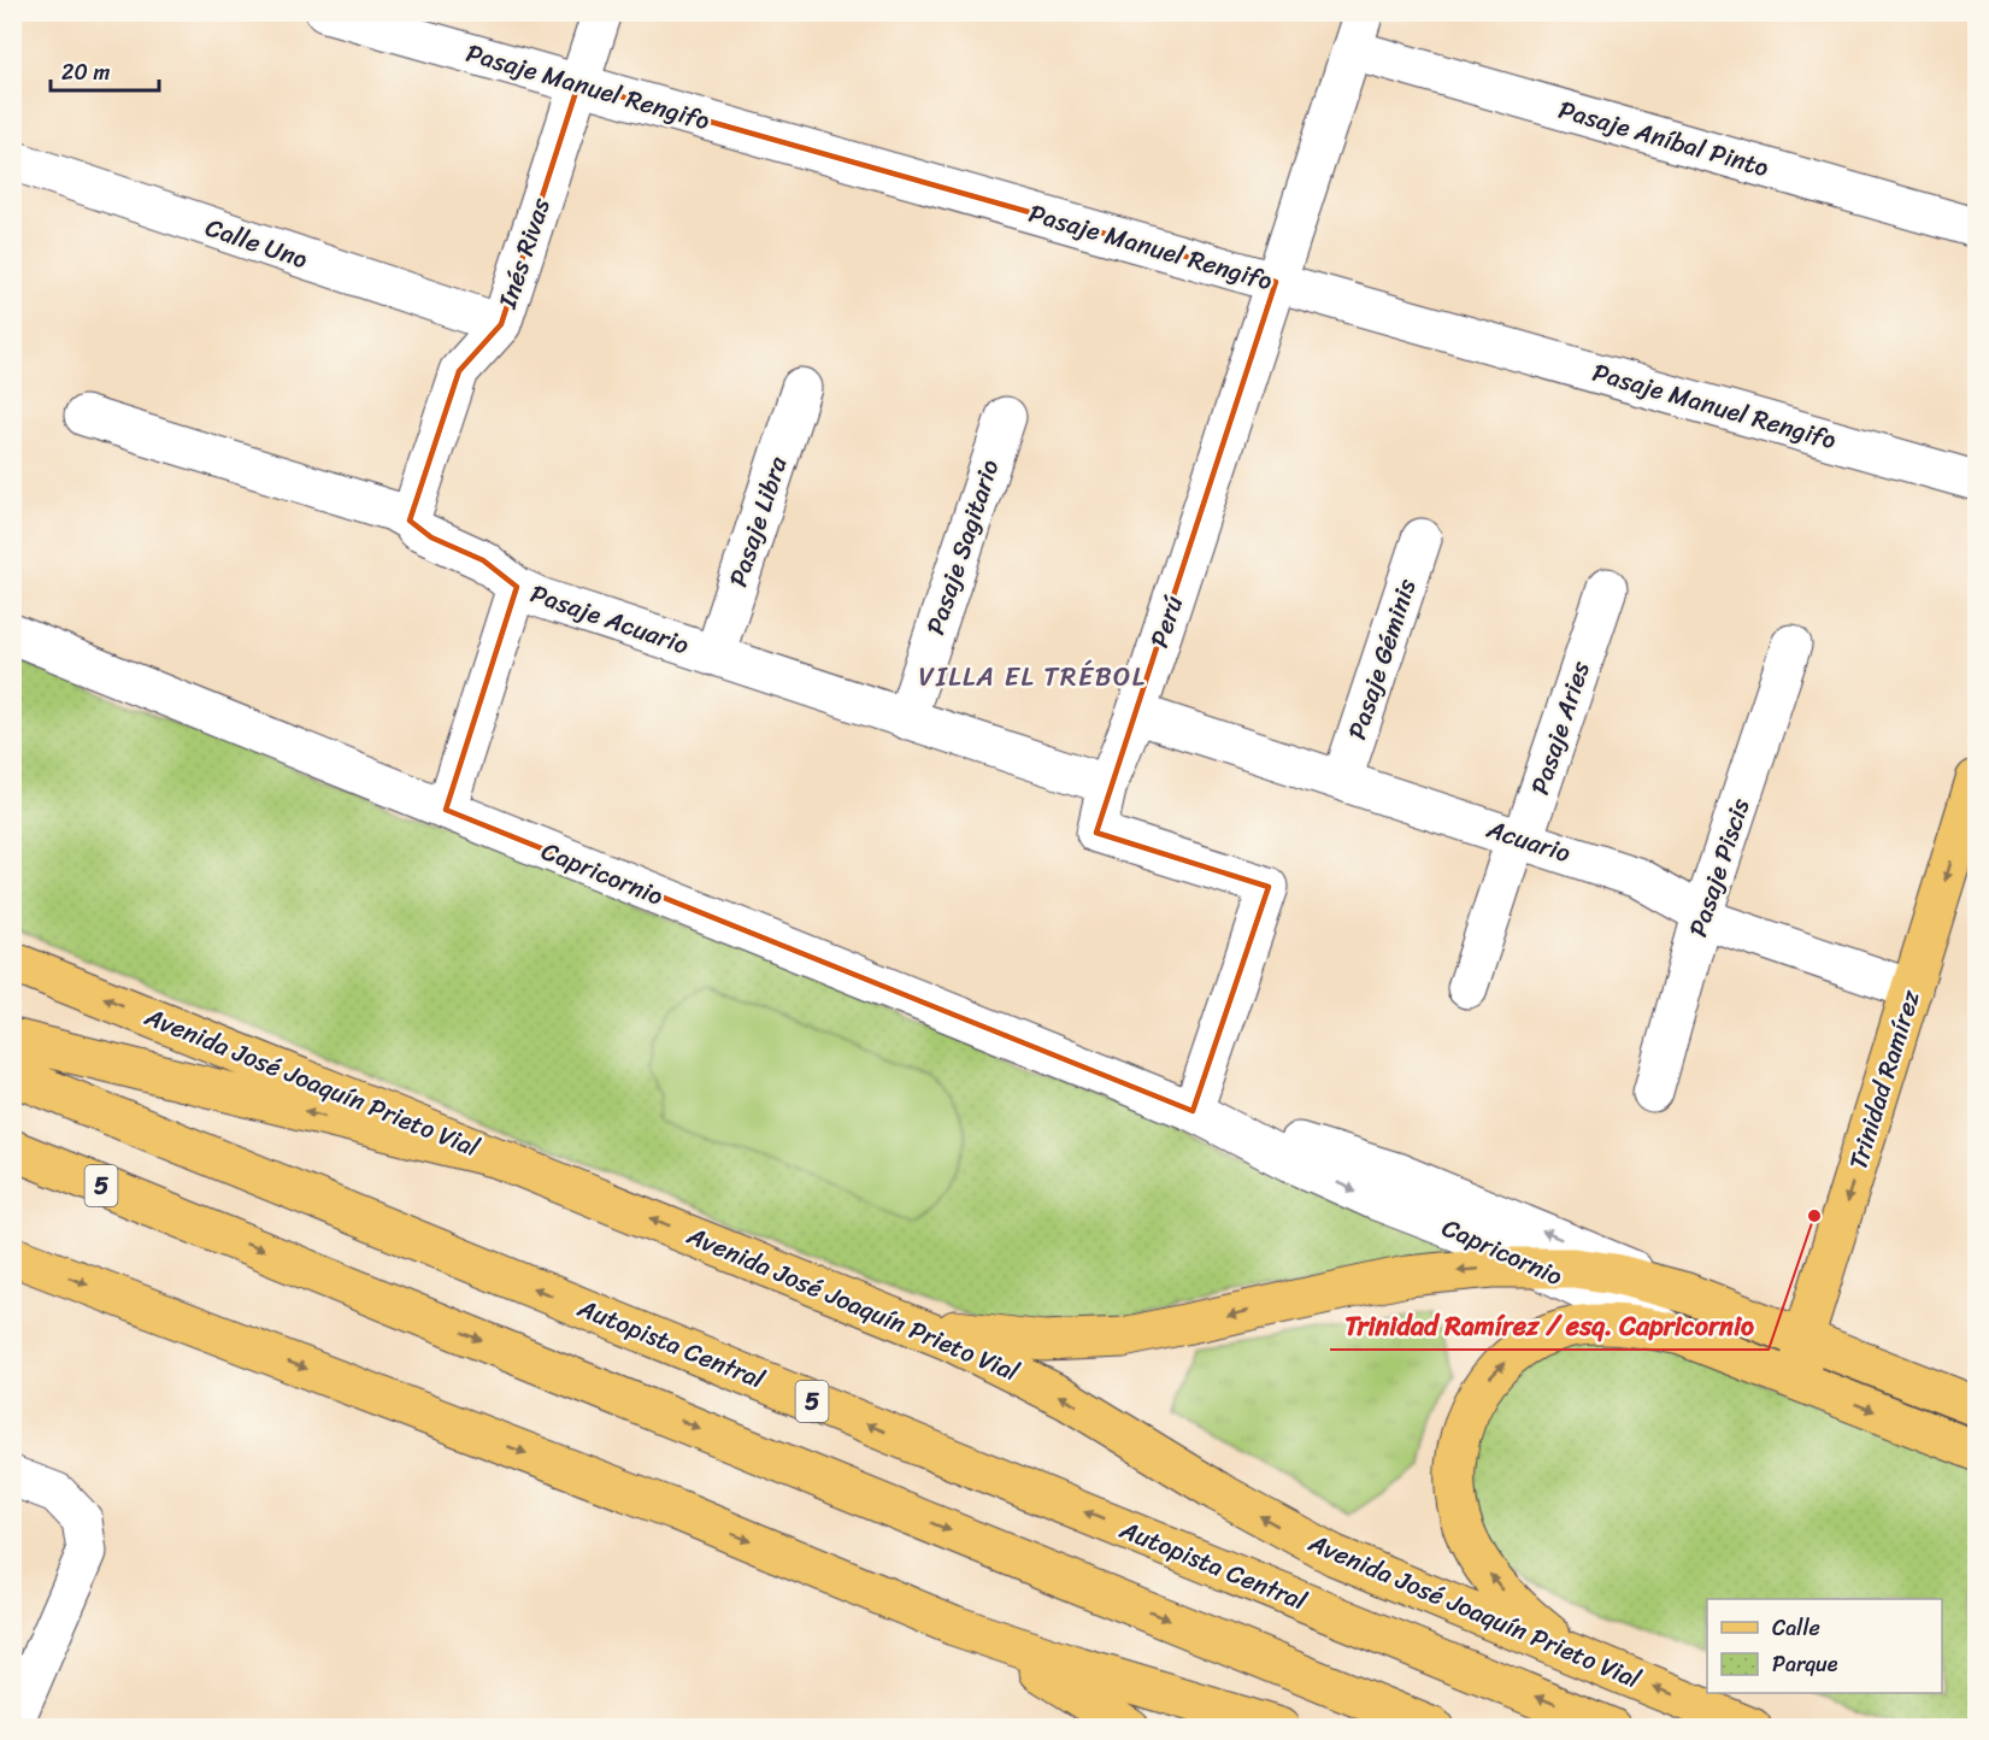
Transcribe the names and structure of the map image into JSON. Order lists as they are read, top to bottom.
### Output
{
  "streets": {
    "main road": [
      "Capricornio",
      "Trinidad Ramírez",
      "Avenida José Joaquín Prieto Vial",
      "5",
      "Autopista Central"
    ],
    "street": [
      "Pasaje Manuel Rengifo",
      "Pasaje Aníbal Pinto",
      "Calle Uno",
      "Inés Rivas",
      "Pasaje Libra",
      "Pasaje Sagitario",
      "Pasaje Acuario",
      "Perú",
      "Pasaje Géminis",
      "Pasaje Aries",
      "Acuario",
      "Pasaje Piscis"
    ]
  },
  "crossings": [
    ["Pasaje Manuel Rengifo", "Inés Rivas"],
    ["Pasaje Manuel Rengifo", "Perú"],
    ["Pasaje Aníbal Pinto", "Perú"],
    ["Calle Uno", "Inés Rivas"],
    ["Inés Rivas", "Pasaje Acuario"],
    ["Pasaje Libra", "Pasaje Acuario"],
    ["Pasaje Sagitario", "Pasaje Acuario"],
    ["Pasaje Acuario", "Perú"],
    ["Perú", "Acuario"],
    ["Perú", "Capricornio"],
    ["Pasaje Géminis", "Acuario"],
    ["Pasaje Aries", "Acuario"],
    ["Acuario", "Pasaje Piscis"],
    ["Acuario", "Trinidad Ramírez"],
    ["Capricornio", "Trinidad Ramírez"]
  ],
  "one_way": ["Trinidad Ramírez"],
  "districts": ["VILLA EL TRÉBOL"],
  "places": ["Trinidad Ramírez / esq. Capricornio"],
  "legend": ["Calle", "Parque"],
  "scale_bar": "20 m"
}
